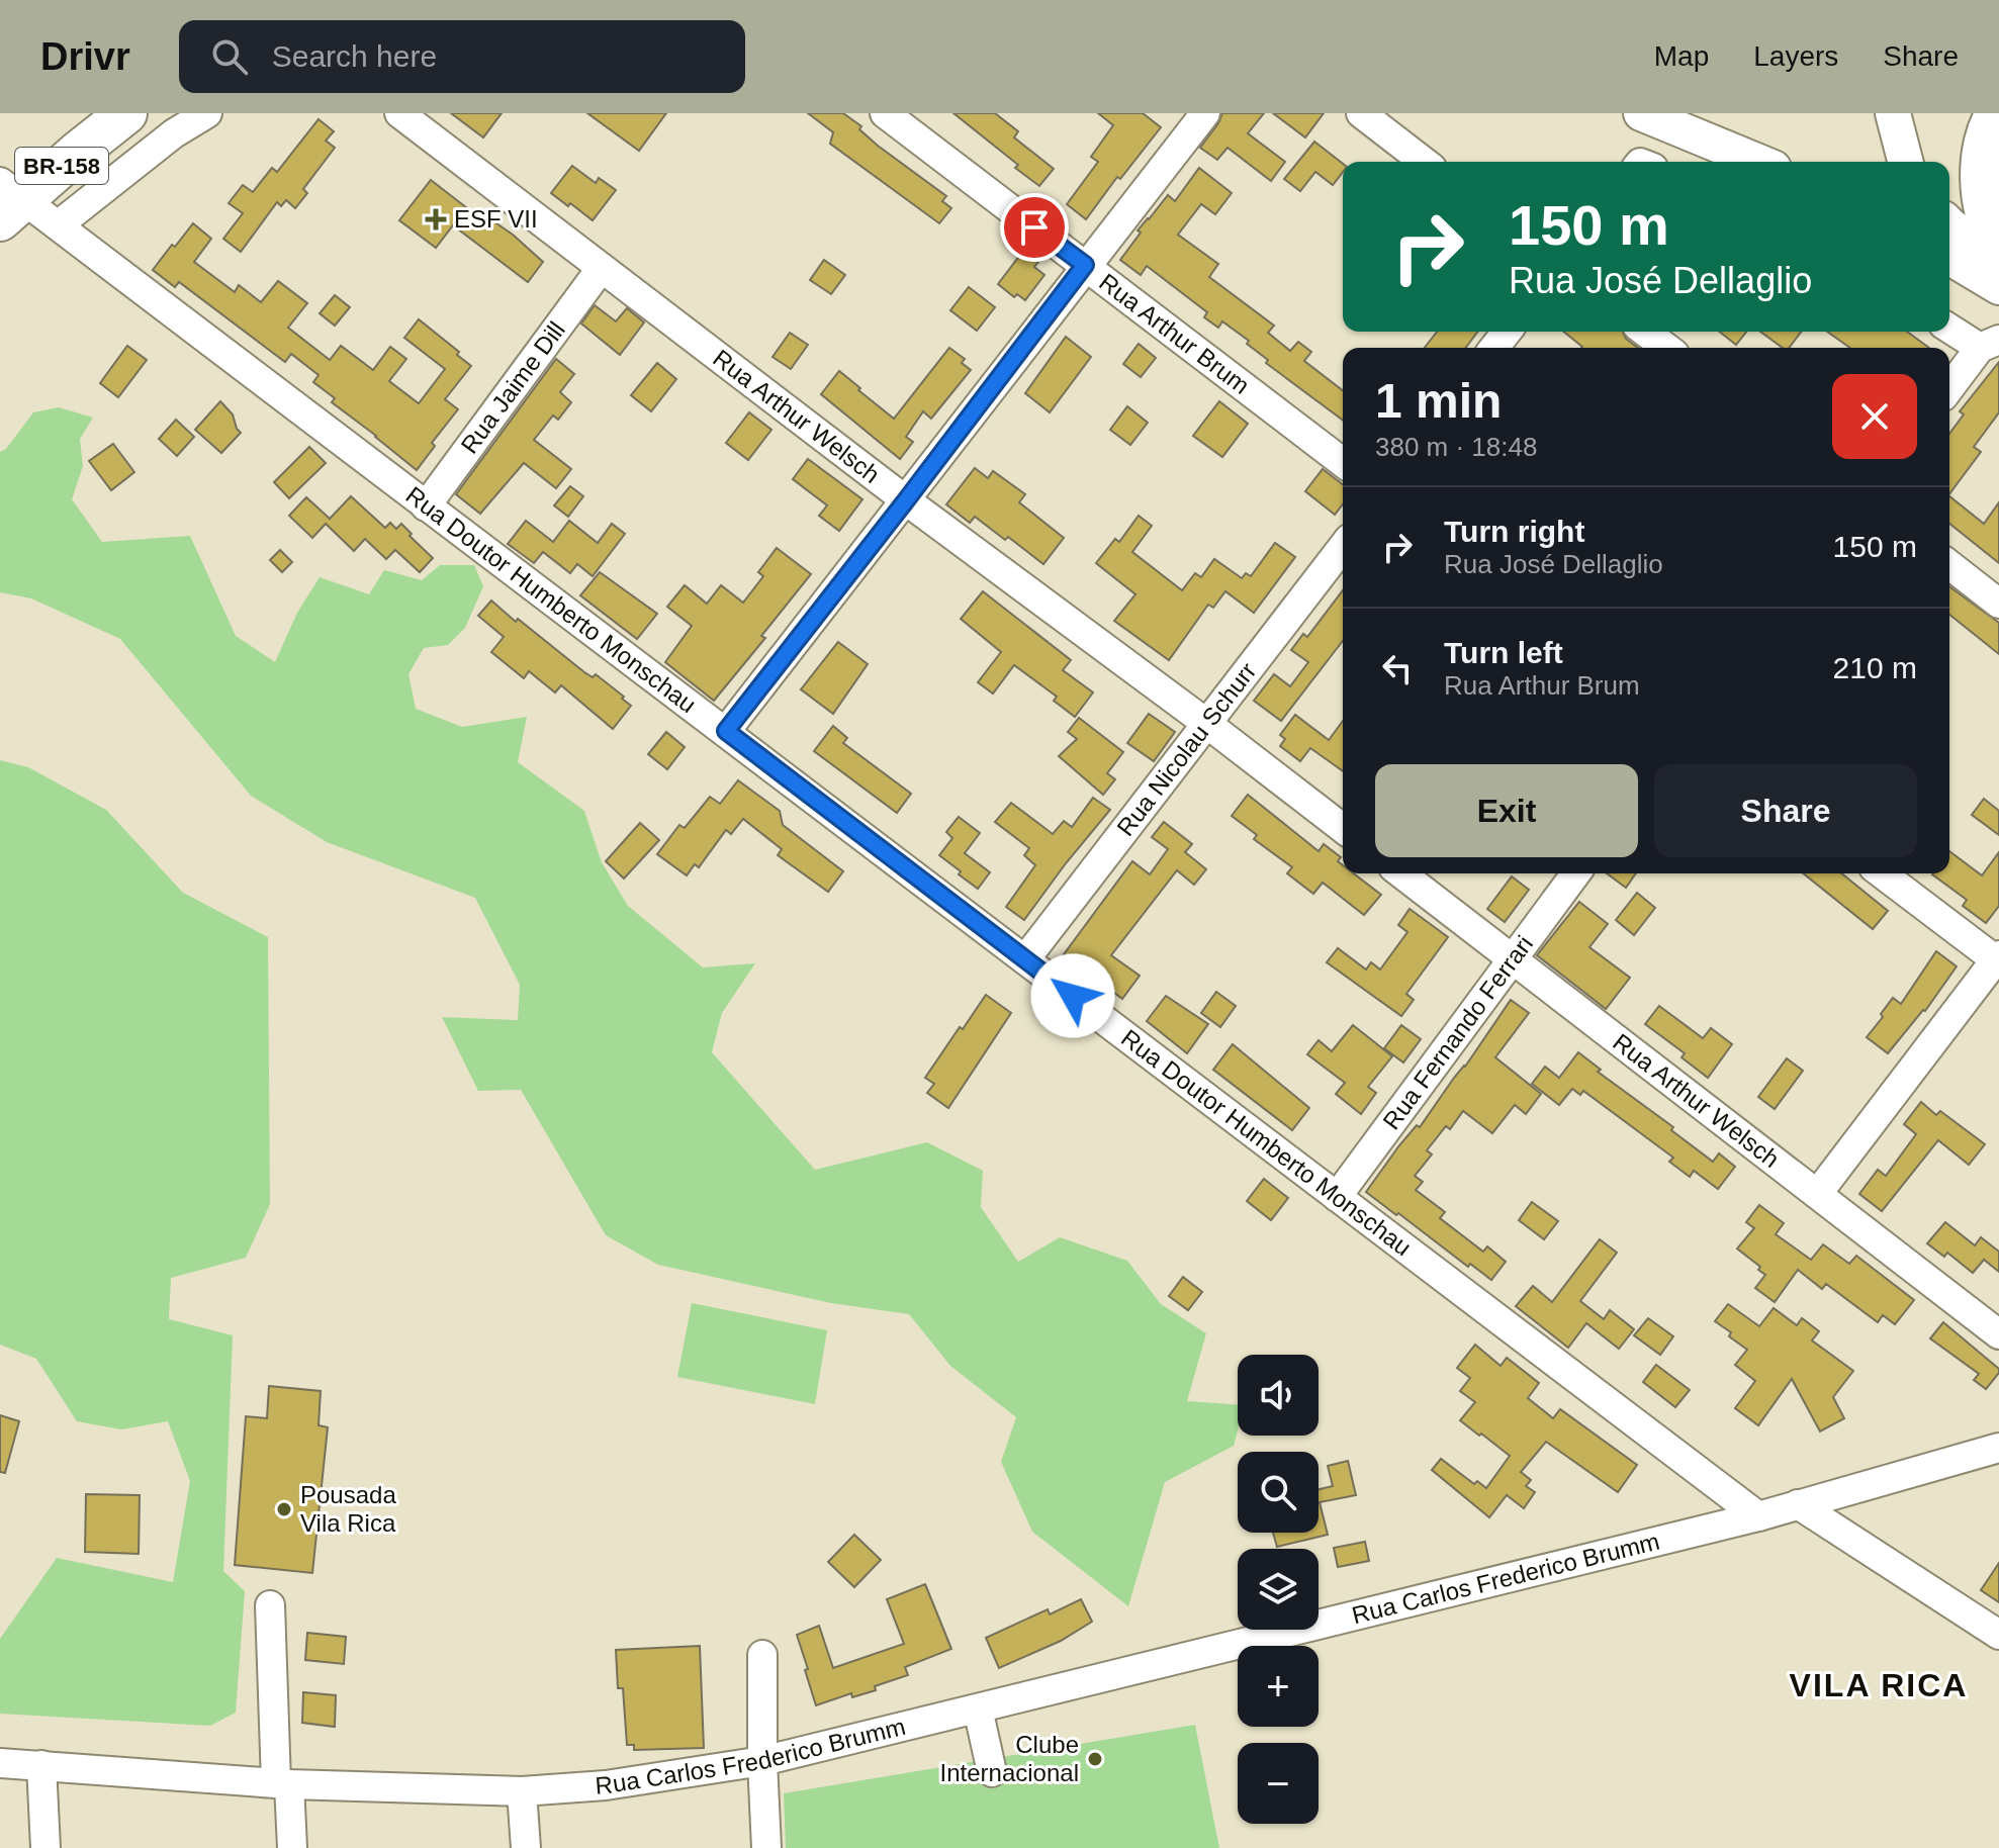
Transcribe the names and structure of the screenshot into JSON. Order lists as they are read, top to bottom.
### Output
{
  "streets": {
    "highway": ["BR-158"],
    "street": [
      "Rua Arthur Brum",
      "Rua Jaime Dill",
      "Rua Arthur Welsch",
      "Rua Doutor Humberto Monschau",
      "Rua Nicolau Schurr",
      "Rua Fernando Ferrari",
      "Rua Carlos Frederico Brumm"
    ]
  },
  "crossings": [
    ["BR-158", "Rua Doutor Humberto Monschau"],
    ["Rua Jaime Dill", "Rua Arthur Welsch"],
    ["Rua Jaime Dill", "Rua Doutor Humberto Monschau"],
    ["Rua Arthur Welsch", "Rua Nicolau Schurr"],
    ["Rua Arthur Welsch", "Rua Fernando Ferrari"],
    ["Rua Doutor Humberto Monschau", "Rua Nicolau Schurr"],
    ["Rua Doutor Humberto Monschau", "Rua Fernando Ferrari"],
    ["Rua Doutor Humberto Monschau", "Rua Carlos Frederico Brumm"]
  ],
  "districts": ["VILA RICA"],
  "places": {
    "health": ["ESF VII"],
    "other": ["Pousada Vila Rica", "Clube Internacional"]
  },
  "page": {
    "header": "Drivr",
    "search": "Search here",
    "nav": ["Map", "Layers", "Share"],
    "turn": ["150 m", "Rua José Dellaglio"],
    "heading": ["1 min", "380 m · 18:48"],
    "list": [
      {
        "name": "Turn right",
        "note": "Rua José Dellaglio",
        "value": "150 m"
      },
      {
        "name": "Turn left",
        "note": "Rua Arthur Brum",
        "value": "210 m"
      }
    ],
    "buttons": ["Exit", "Share"],
    "map_buttons": ["+", "−"]
  }
}
